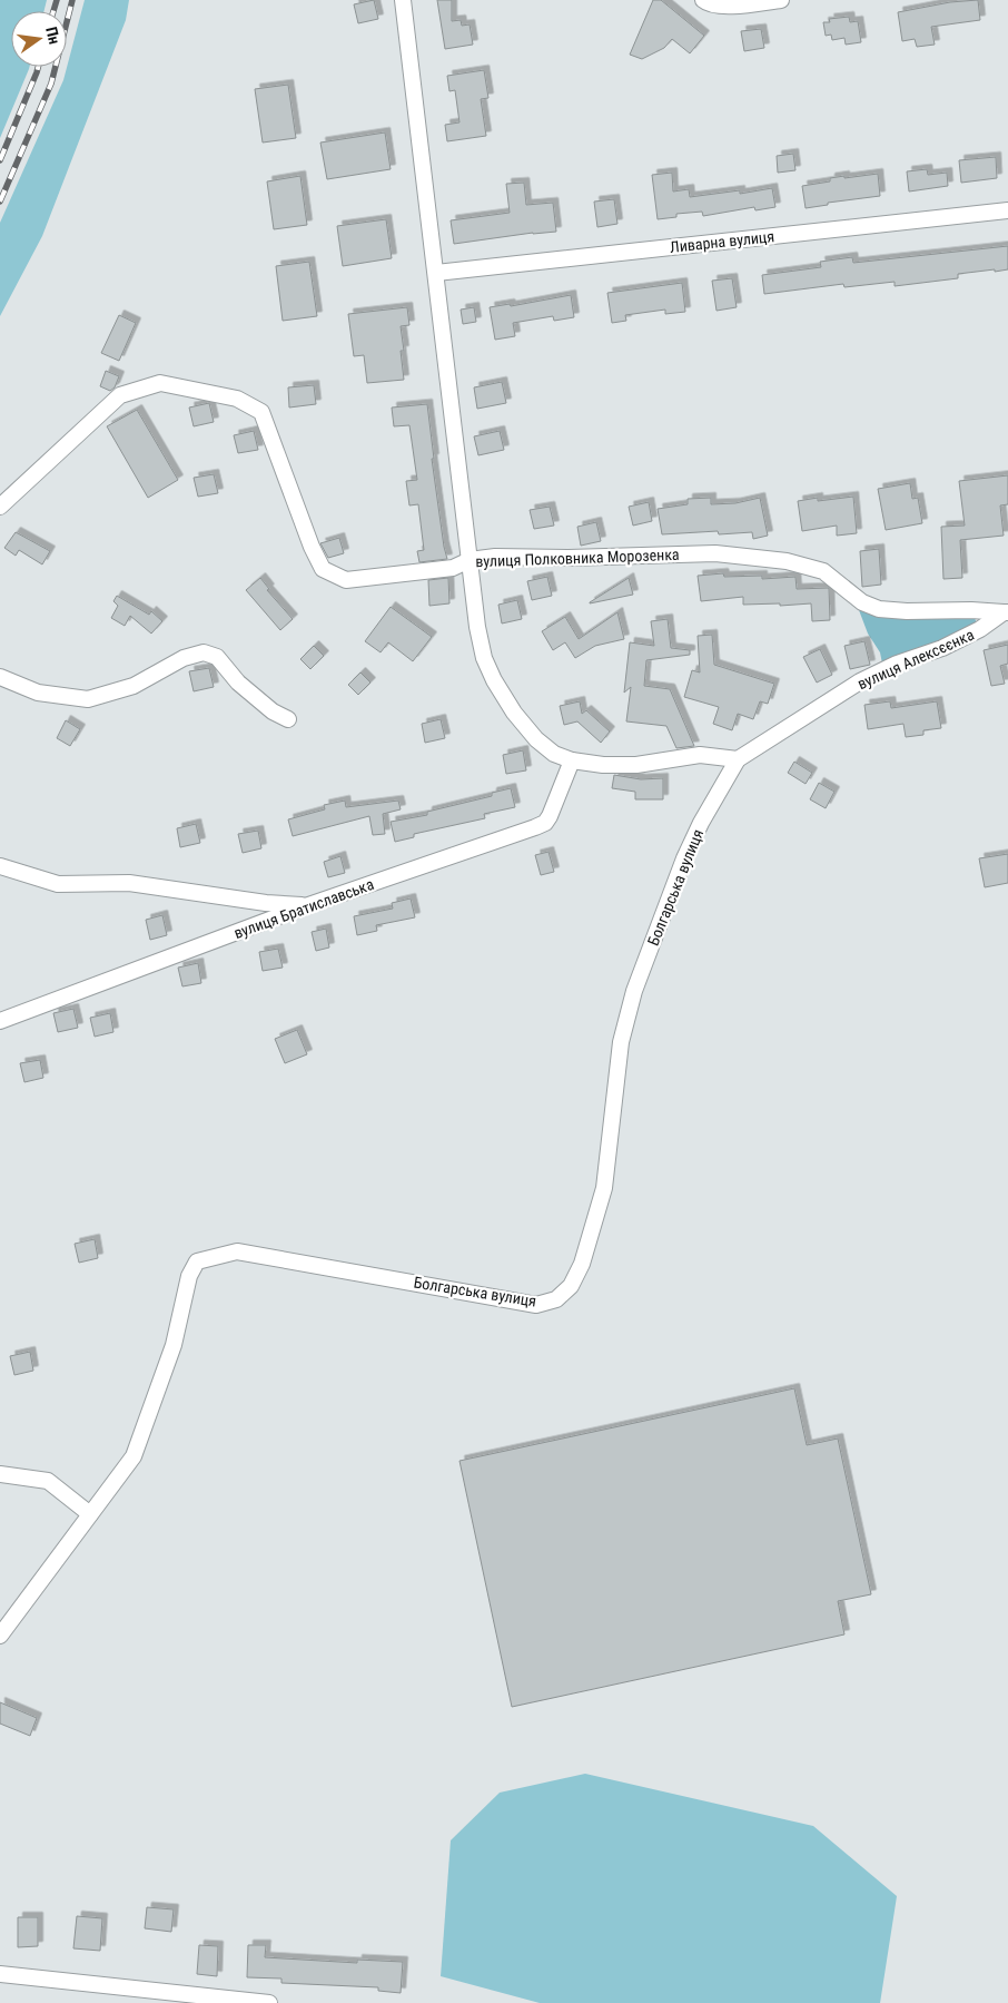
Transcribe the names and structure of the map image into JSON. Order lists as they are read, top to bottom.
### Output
{
  "streets": {
    "street": [
      "Ливарна вулиця",
      "вулиця Полковника Морозенка",
      "вулиця Алексєєнка",
      "Болгарська вулиця",
      "вулиця Братиславська"
    ]
  },
  "crossings": [
    ["вулиця Полковника Морозенка", "вулиця Алексєєнка"],
    ["вулиця Алексєєнка", "Болгарська вулиця"]
  ],
  "north": "right"
}
